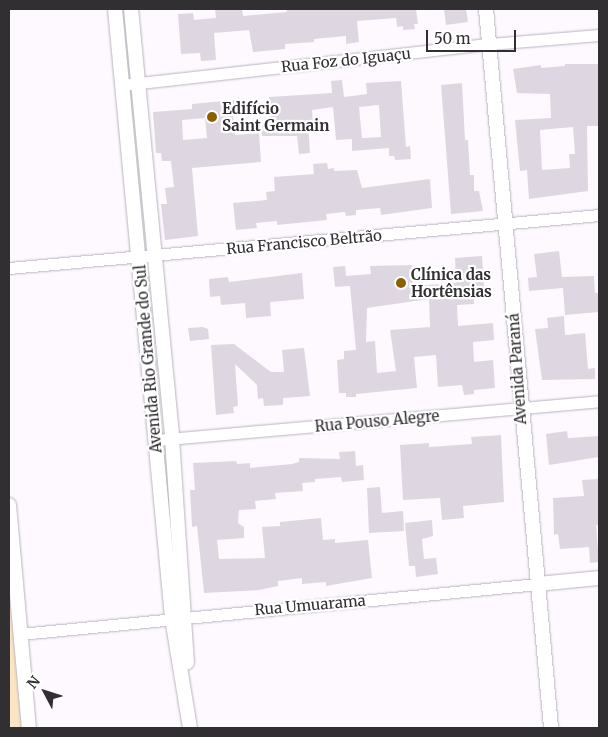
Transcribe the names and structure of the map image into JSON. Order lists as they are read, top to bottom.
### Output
{
  "streets": {
    "street": [
      "Rua Foz do Iguaçu",
      "Rua Francisco Beltrão",
      "Avenida Rio Grande do Sul",
      "Avenida Paraná",
      "Rua Pouso Alegre",
      "Rua Umuarama"
    ]
  },
  "crossings": [
    ["Rua Foz do Iguaçu", "Avenida Rio Grande do Sul"],
    ["Rua Foz do Iguaçu", "Avenida Paraná"],
    ["Rua Francisco Beltrão", "Avenida Rio Grande do Sul"],
    ["Rua Francisco Beltrão", "Avenida Paraná"],
    ["Avenida Rio Grande do Sul", "Rua Pouso Alegre"],
    ["Avenida Rio Grande do Sul", "Rua Umuarama"],
    ["Avenida Paraná", "Rua Pouso Alegre"],
    ["Avenida Paraná", "Rua Umuarama"]
  ],
  "places": ["Edifício Saint Germain", "Clínica das Hortênsias"],
  "scale_bar": "50 m",
  "north": "top left"
}
